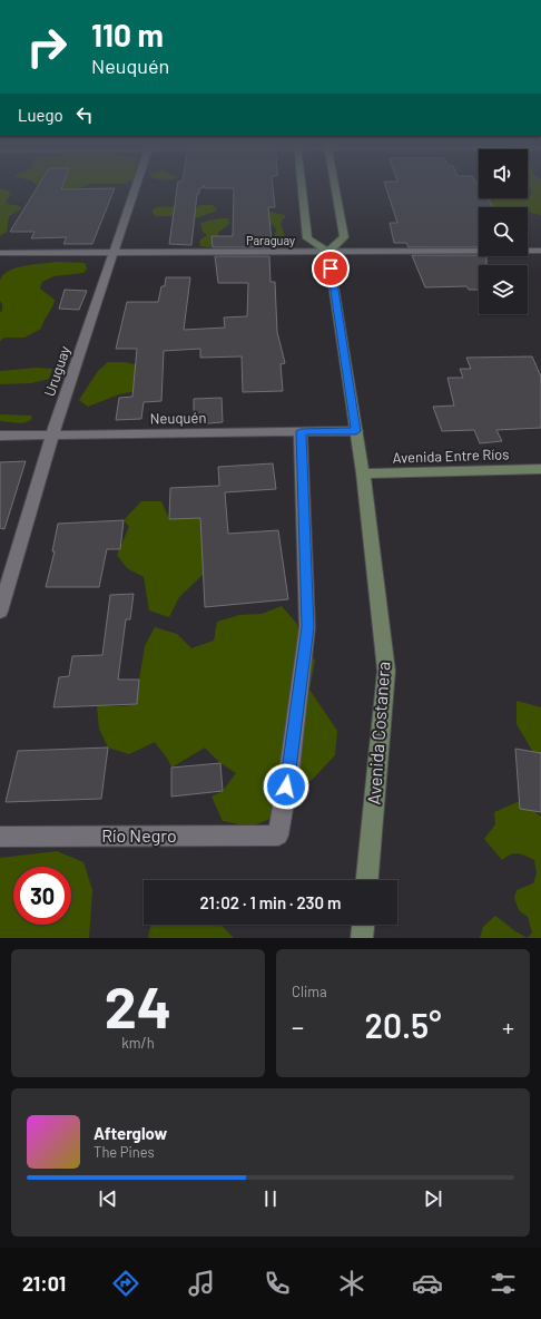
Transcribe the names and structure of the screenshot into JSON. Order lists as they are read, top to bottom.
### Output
{
  "streets": {
    "street": [
      "Paraguay",
      "Uruguay",
      "Neuquén",
      "Avenida Entre Ríos",
      "Avenida Costanera",
      "Río Negro"
    ]
  },
  "crossings": [
    ["Paraguay", "Uruguay"],
    ["Paraguay", "Avenida Costanera"],
    ["Uruguay", "Neuquén"],
    ["Neuquén", "Avenida Costanera"],
    ["Neuquén", "Río Negro"],
    ["Avenida Entre Ríos", "Avenida Costanera"]
  ],
  "page": {
    "turn": ["110 m", "Neuquén"],
    "then": "Luego",
    "limit": "30",
    "trip": "21:02 · 1 min · 230 m",
    "tile": [
      ["24", "km/h"],
      "Clima"
    ],
    "heat": ["−", "20.5°", "+"],
    "song": ["Afterglow", "The Pines"],
    "tabs": "21:01"
  }
}
